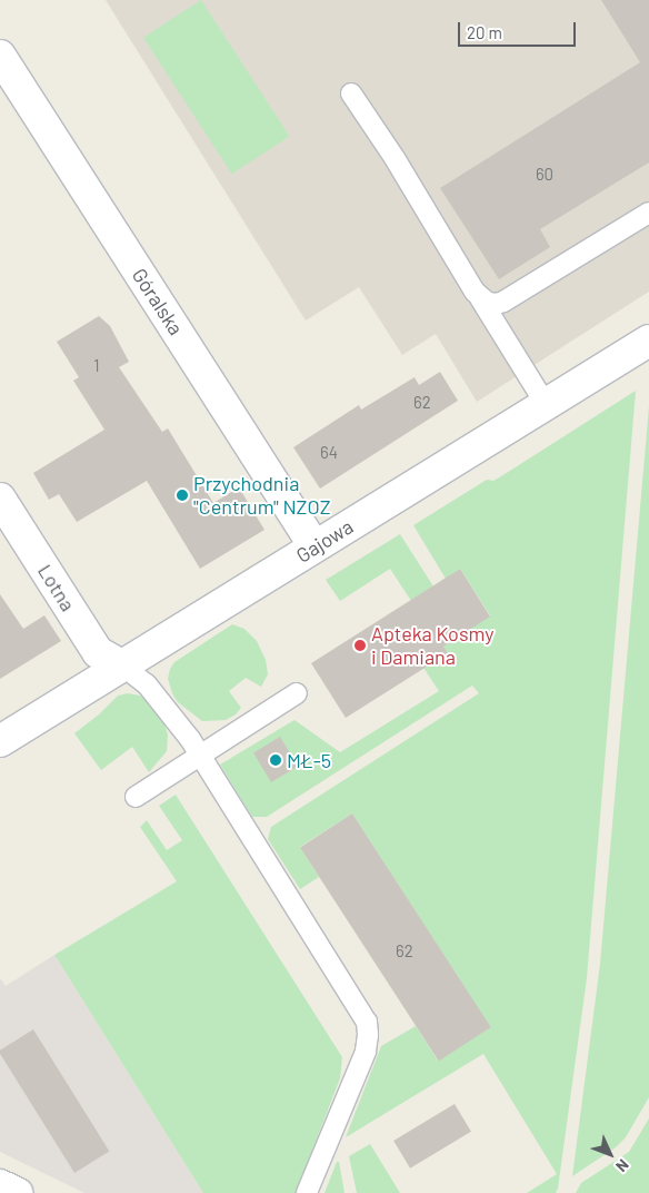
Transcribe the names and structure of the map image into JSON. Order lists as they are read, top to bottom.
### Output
{
  "streets": {
    "street": ["Góralska", "Gajowa", "Lotna"]
  },
  "crossings": [
    ["Góralska", "Gajowa"],
    ["Gajowa", "Lotna"]
  ],
  "places": ["Przychodnia \"Centrum\" NZOZ", "Apteka Kosmy i Damiana", "MŁ-5"],
  "house_numbers": [
    "60",
    "1",
    "62",
    "64",
    "62"
  ],
  "scale_bar": "20 m",
  "north": "bottom right"
}
